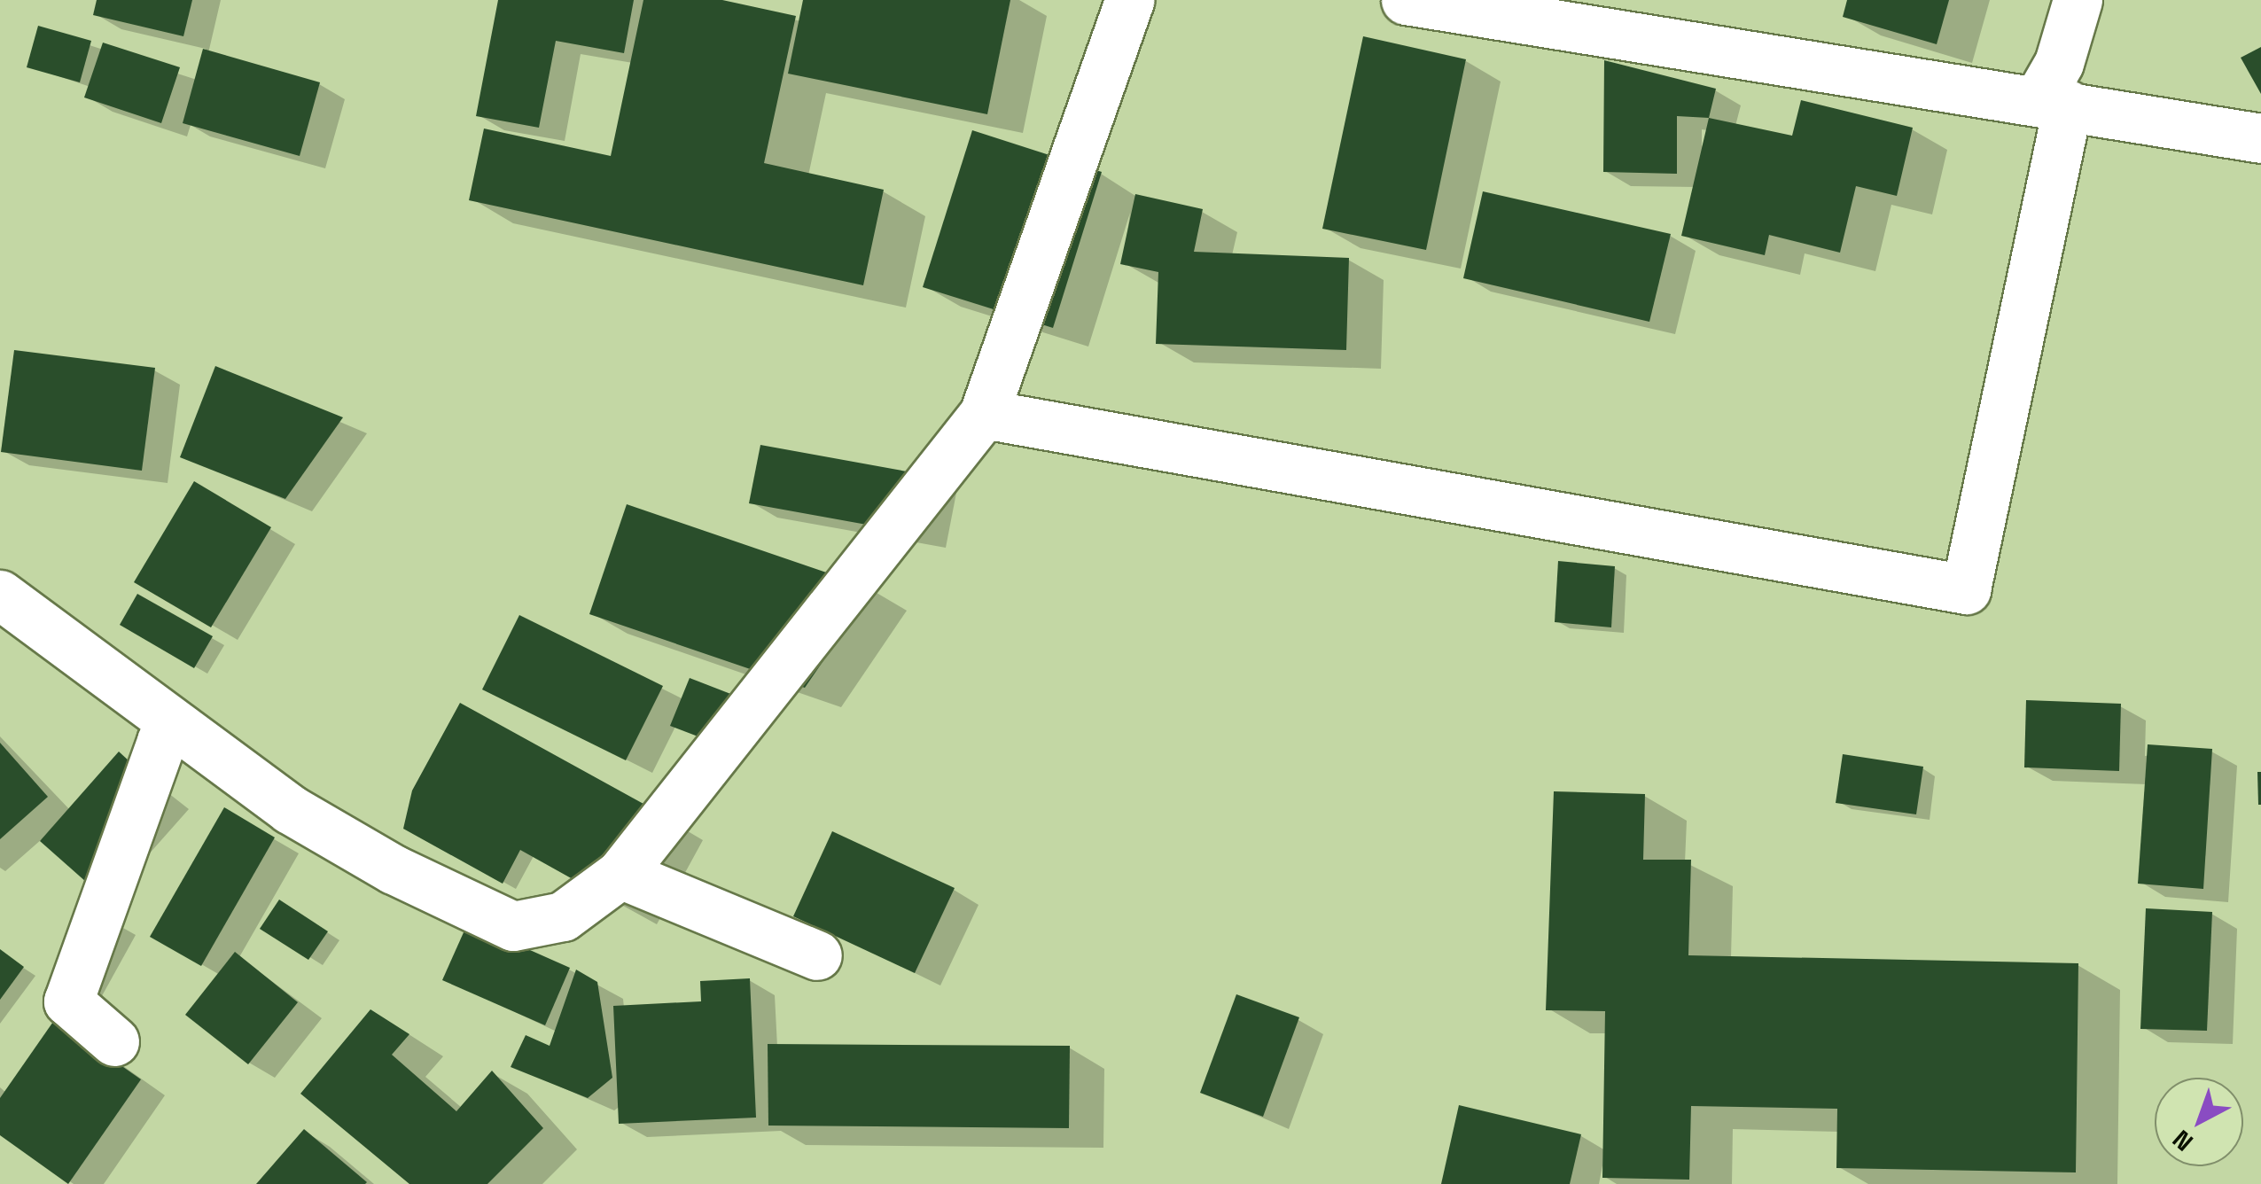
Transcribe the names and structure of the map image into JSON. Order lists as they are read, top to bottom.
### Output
{
  "north": "bottom left"
}
